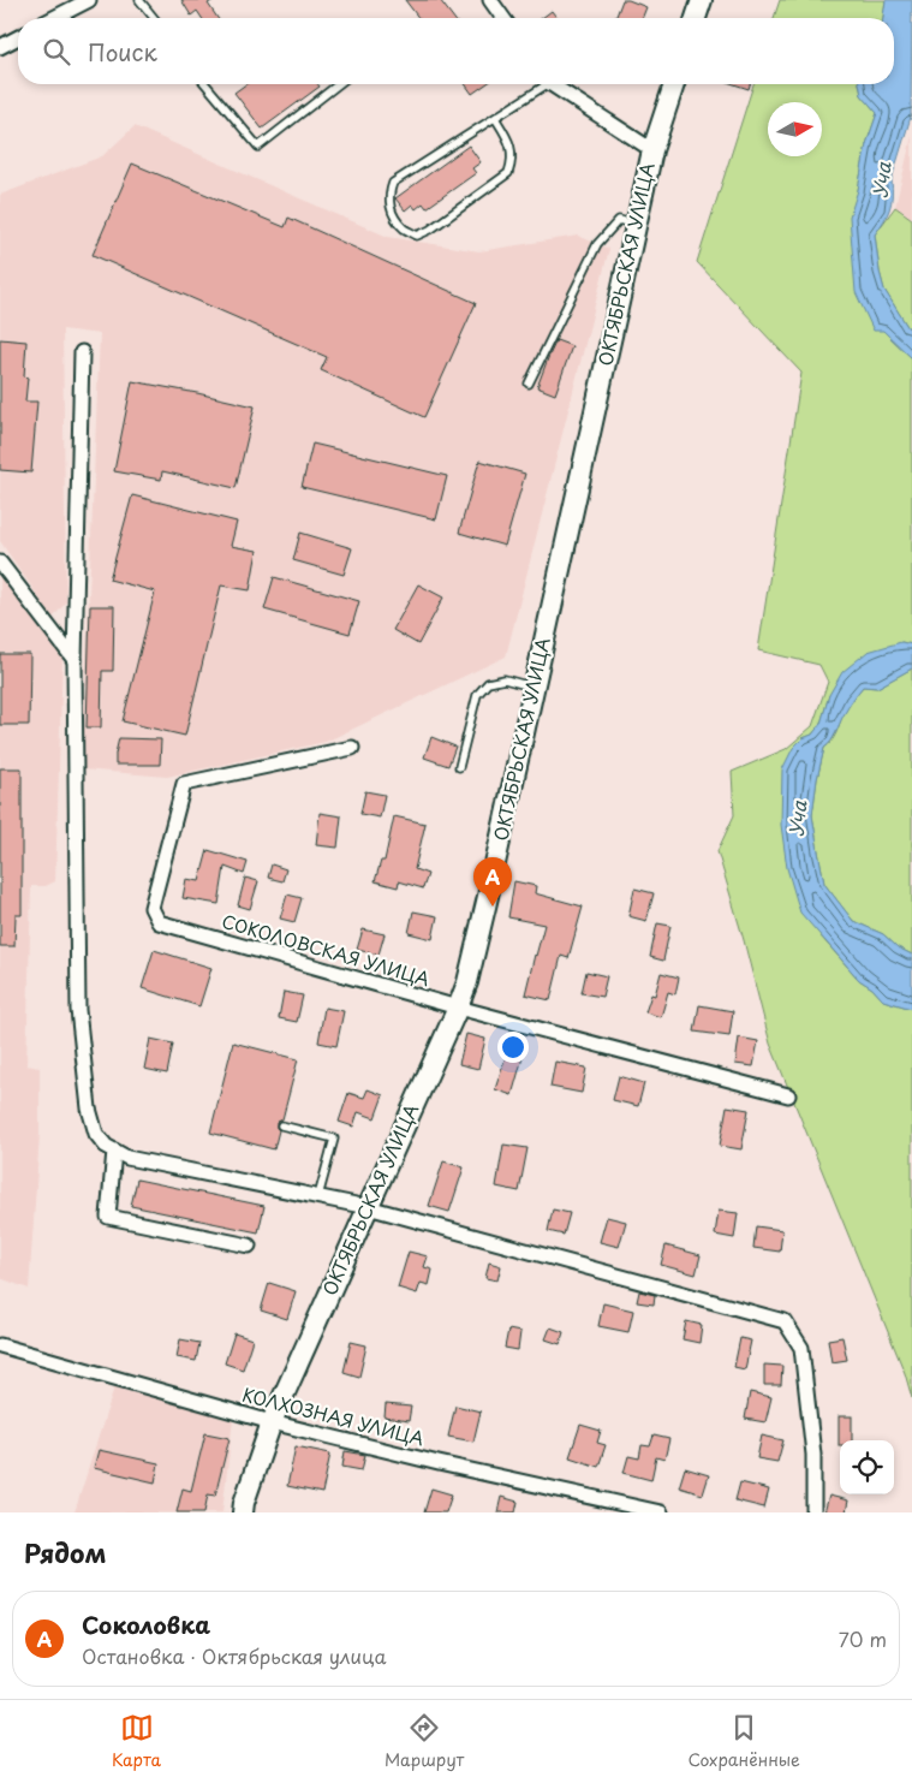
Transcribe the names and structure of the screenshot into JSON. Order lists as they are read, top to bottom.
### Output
{
  "streets": {
    "street": ["ОКТЯБРЬСКАЯ УЛИЦА", "СОКОЛОВСКАЯ УЛИЦА", "КОЛХОЗНАЯ УЛИЦА"]
  },
  "crossings": [
    ["ОКТЯБРЬСКАЯ УЛИЦА", "СОКОЛОВСКАЯ УЛИЦА"],
    ["ОКТЯБРЬСКАЯ УЛИЦА", "КОЛХОЗНАЯ УЛИЦА"]
  ],
  "water": ["Уча"],
  "north": "right",
  "page": {
    "search": "Поиск",
    "pins": "A",
    "heading": "Рядом",
    "list": [
      {
        "mark": "A",
        "name": "Соколовка",
        "note": "Остановка · Октябрьская улица",
        "value": "70 m"
      }
    ],
    "nav": ["Карта", "Маршрут", "Сохранённые"]
  }
}
